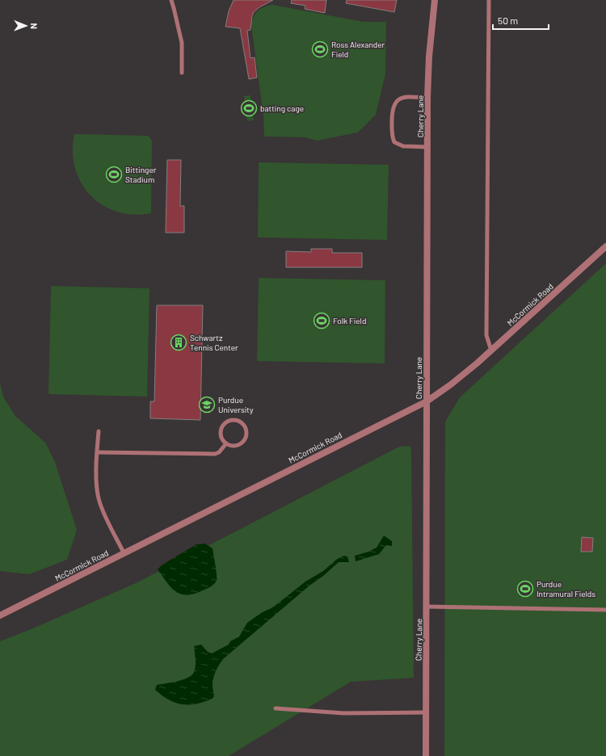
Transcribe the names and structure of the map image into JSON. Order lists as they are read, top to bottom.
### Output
{
  "streets": {
    "street": ["Cherry Lane", "McCormick Road"]
  },
  "crossings": [
    ["Cherry Lane", "McCormick Road"]
  ],
  "places": {
    "sports": [
      "Ross Alexander Field",
      "batting cage",
      "Bittinger Stadium",
      "Folk Field",
      "Purdue Intramural Fields"
    ],
    "building": ["Schwartz Tennis Center"],
    "school or university": ["Purdue University"]
  },
  "scale_bar": "50 m",
  "north": "right"
}
